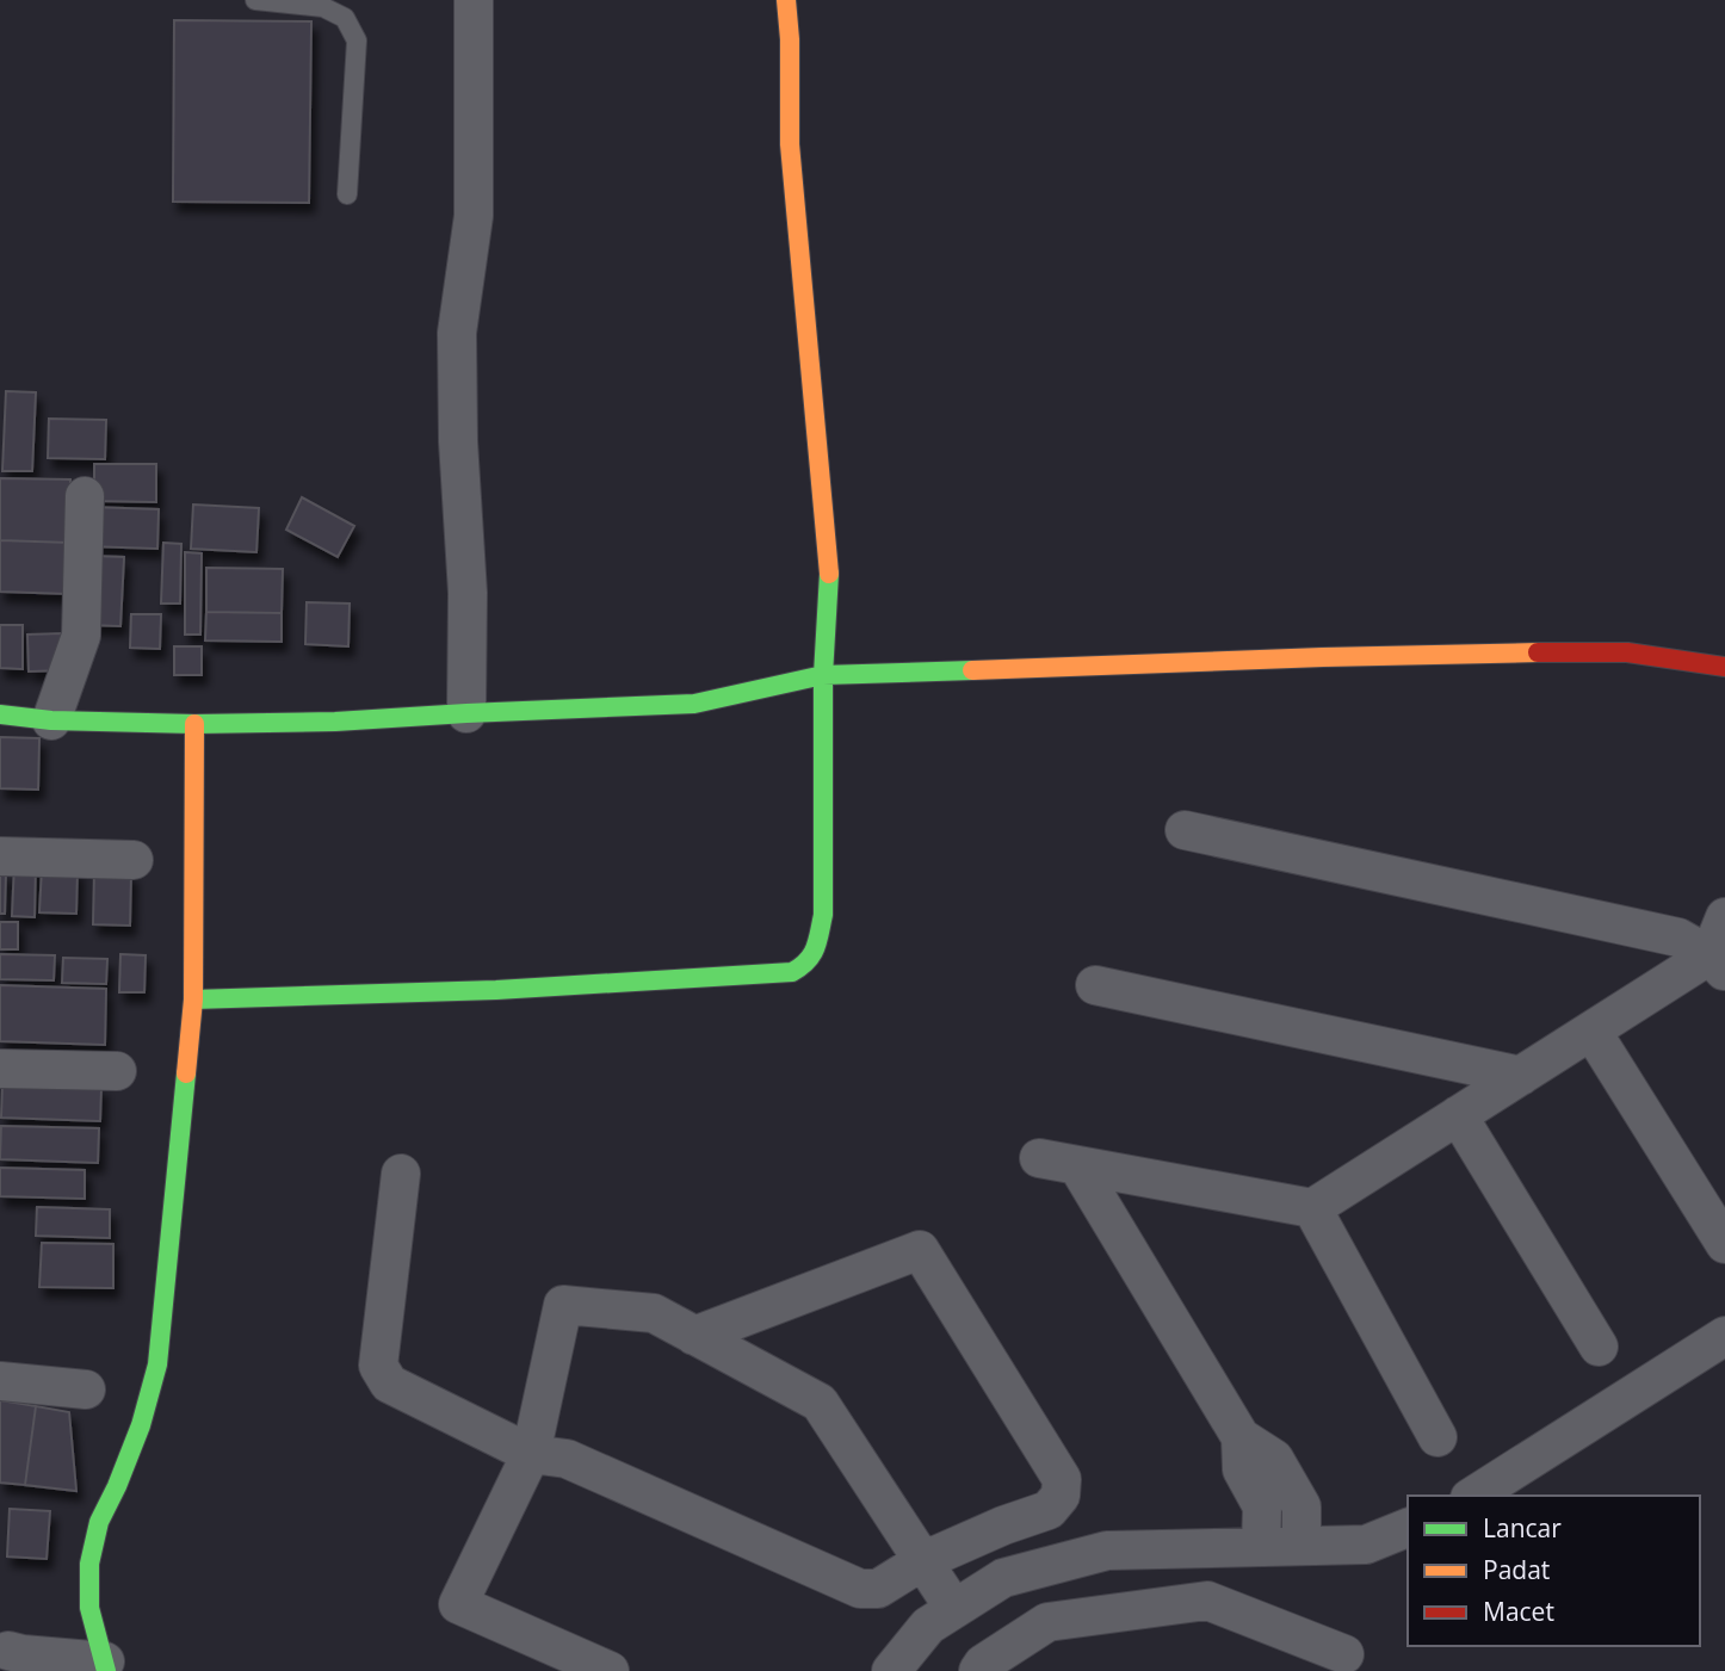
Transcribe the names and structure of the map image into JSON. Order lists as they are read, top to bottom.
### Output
{
  "legend": ["Lancar", "Padat", "Macet"]
}
